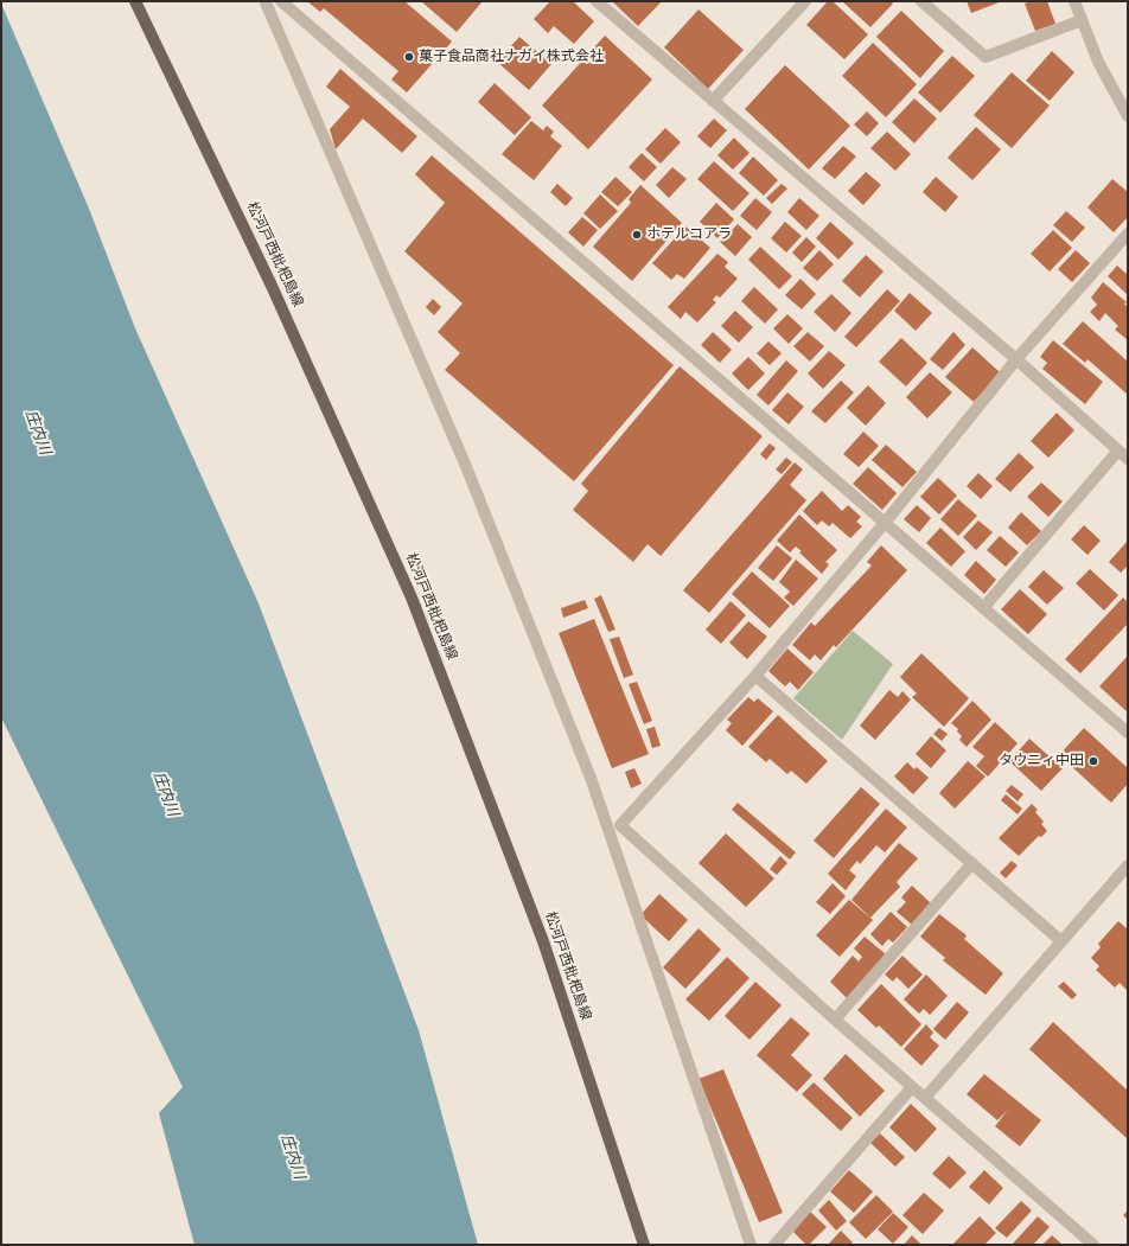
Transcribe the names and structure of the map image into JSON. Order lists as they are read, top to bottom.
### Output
{
  "streets": {
    "main road": ["松河戸西枇杷島線"]
  },
  "water": ["庄内川"],
  "places": ["菓子食品商社ナガイ株式会社", "ホテルコアラ", "タウニィ中田"]
}
